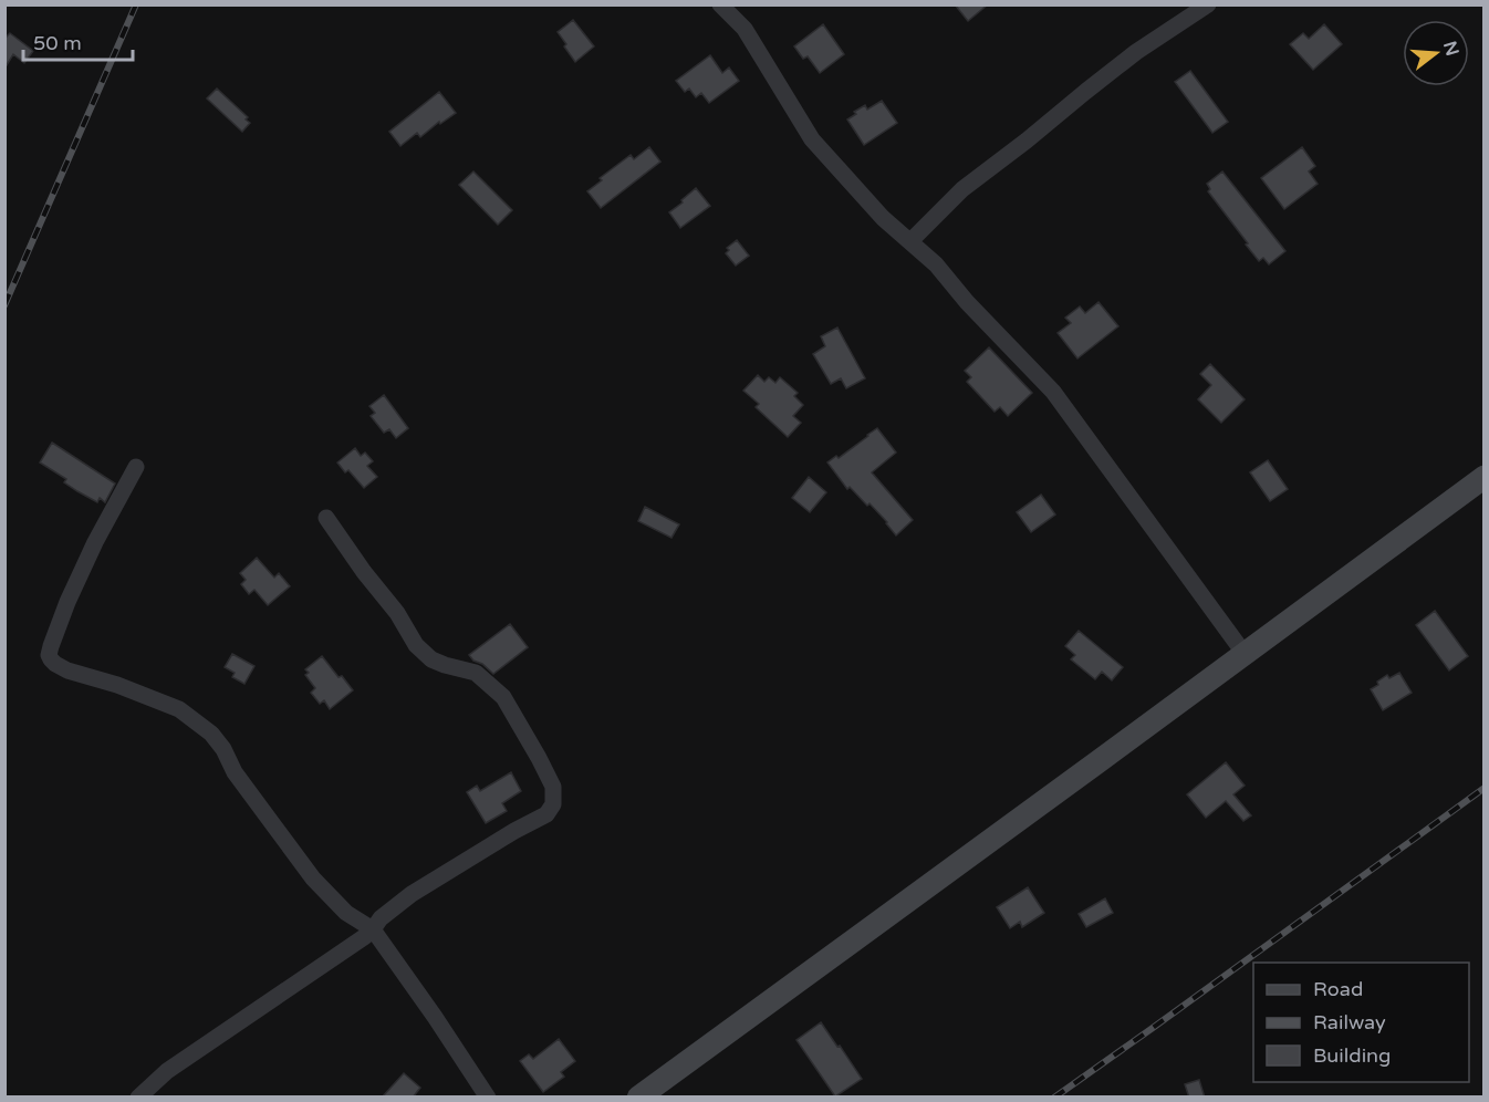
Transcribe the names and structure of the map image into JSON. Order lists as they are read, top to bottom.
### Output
{
  "legend": ["Road", "Railway", "Building"],
  "scale_bar": "50 m",
  "north": "right"
}
